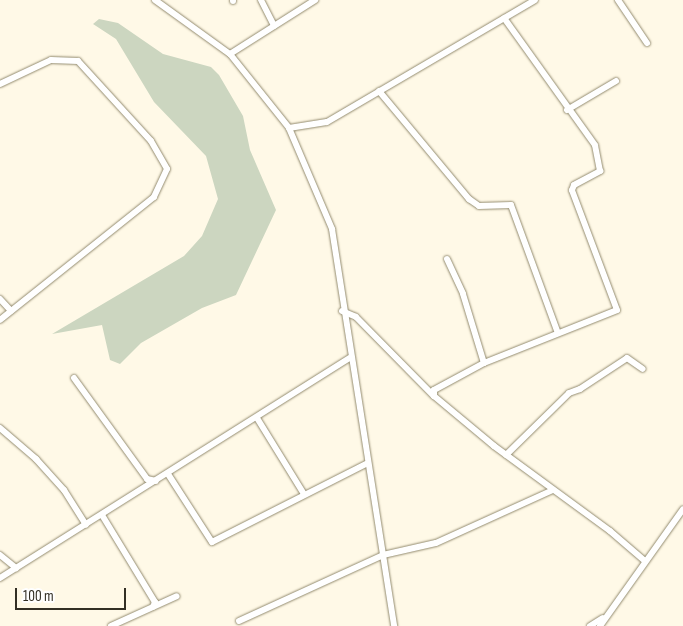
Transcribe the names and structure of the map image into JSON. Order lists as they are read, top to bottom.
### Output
{
  "scale_bar": "100 m"
}
